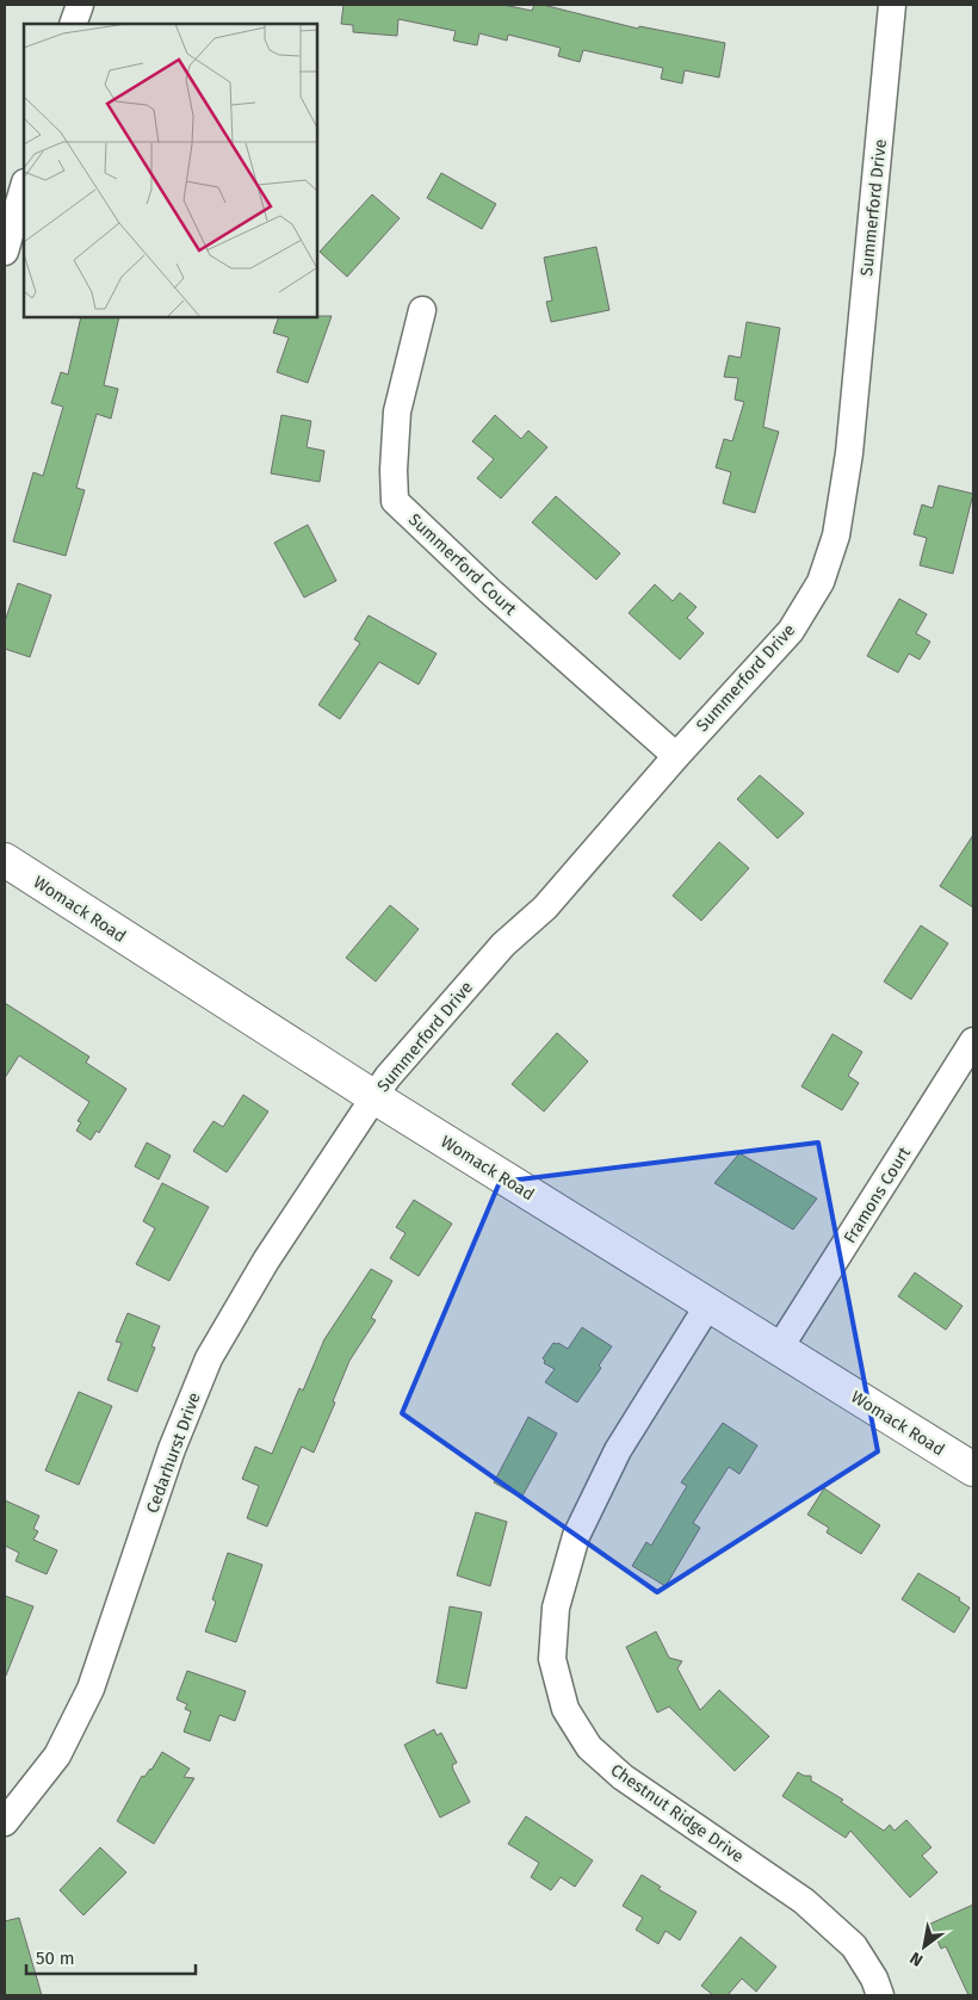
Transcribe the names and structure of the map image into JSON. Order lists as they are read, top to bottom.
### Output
{
  "streets": {
    "street": [
      "Summerford Drive",
      "Summerford Court",
      "Womack Road",
      "Framons Court",
      "Cedarhurst Drive",
      "Chestnut Ridge Drive"
    ]
  },
  "crossings": [
    ["Summerford Drive", "Summerford Court"],
    ["Summerford Drive", "Womack Road"],
    ["Summerford Drive", "Cedarhurst Drive"],
    ["Womack Road", "Framons Court"],
    ["Womack Road", "Cedarhurst Drive"],
    ["Womack Road", "Chestnut Ridge Drive"]
  ],
  "scale_bar": "50 m",
  "north": "bottom left"
}
